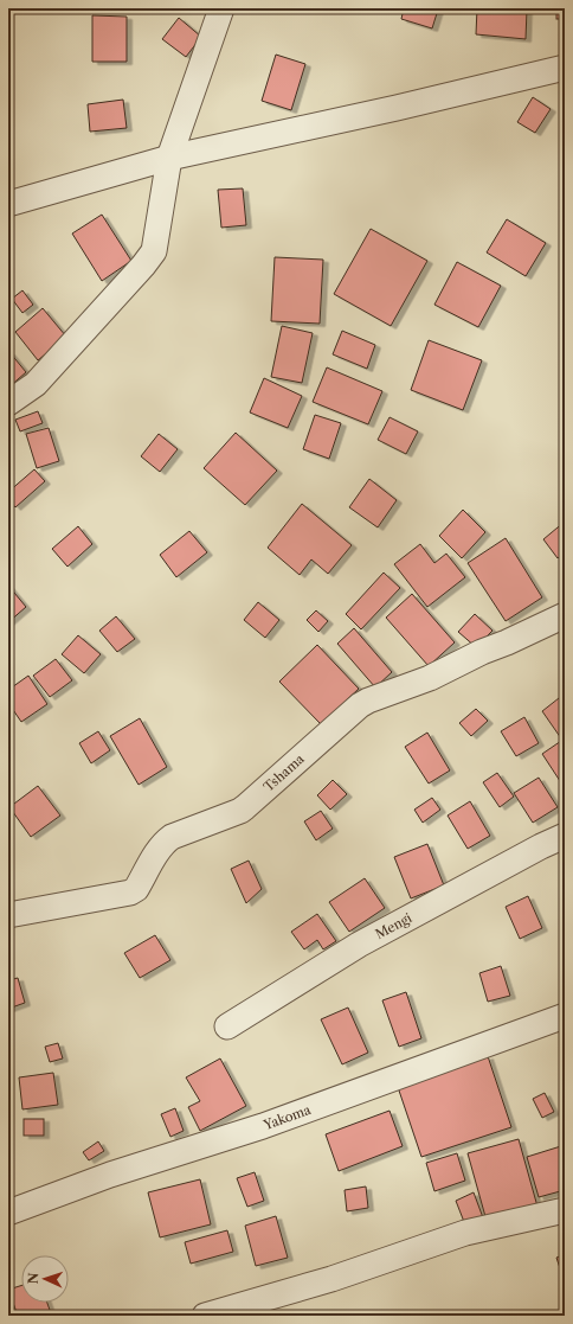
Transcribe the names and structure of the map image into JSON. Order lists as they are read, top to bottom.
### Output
{
  "streets": {
    "street": ["Tshama", "Mengi", "Yakoma"]
  },
  "north": "left"
}
